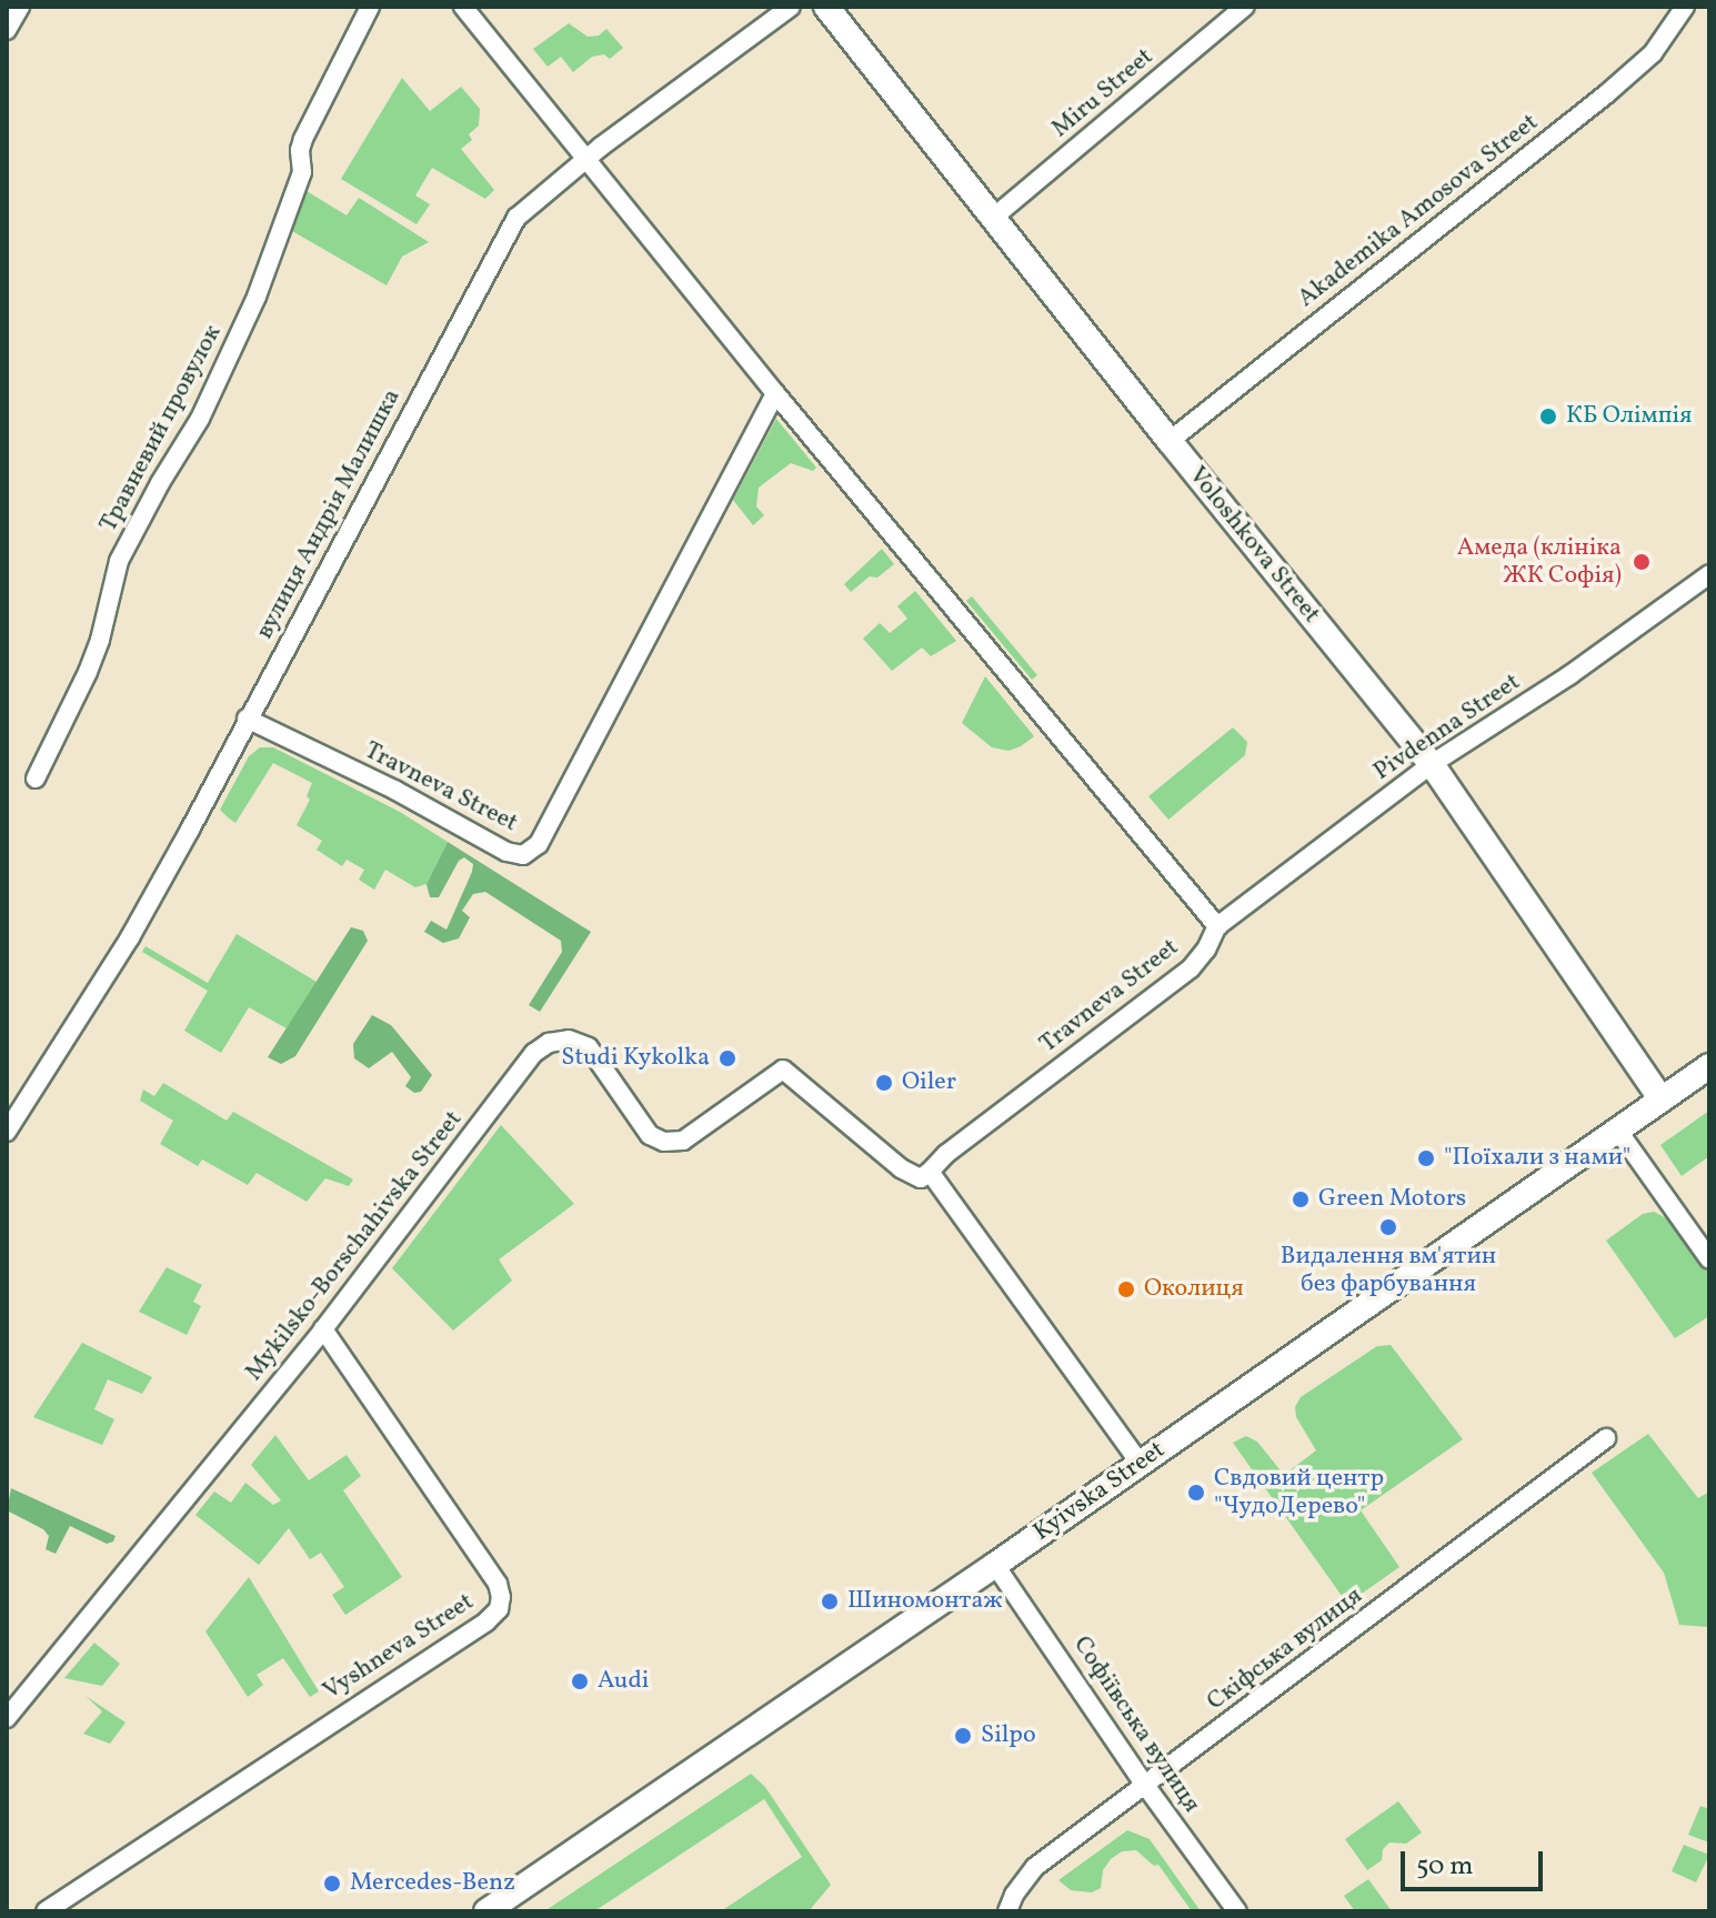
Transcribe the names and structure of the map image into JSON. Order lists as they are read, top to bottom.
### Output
{
  "streets": {
    "main road": ["Voloshkova Street", "Kyivska Street"],
    "street": [
      "Miru Street",
      "Akademika Amosova Street",
      "Травневий провулок",
      "вулиця Андрія Малишка",
      "Pivdenna Street",
      "Travneva Street",
      "Mykilsko-Borschahivska Street",
      "Vyshneva Street",
      "Скіфська вулиця",
      "Софіївська вулиця"
    ]
  },
  "crossings": [
    ["Miru Street", "Voloshkova Street"],
    ["Akademika Amosova Street", "Voloshkova Street"],
    ["вулиця Андрія Малишка", "Travneva Street"],
    ["Voloshkova Street", "Pivdenna Street"],
    ["Voloshkova Street", "Kyivska Street"],
    ["Pivdenna Street", "Travneva Street"],
    ["Travneva Street", "Mykilsko-Borschahivska Street"],
    ["Mykilsko-Borschahivska Street", "Vyshneva Street"],
    ["Kyivska Street", "Софіївська вулиця"],
    ["Скіфська вулиця", "Софіївська вулиця"]
  ],
  "places": [
    "КБ Олімпія",
    "Амеда (клініка ЖК Софія)",
    "Studi Kykolka",
    "Oiler",
    "\"Поїхали з нами\"",
    "Green Motors",
    "Видалення вм'ятин без фарбування",
    "Околиця",
    "Свдовий центр \"ЧудоДерево\"",
    "Шиномонтаж",
    "Audi",
    "Silpo",
    "Mercedes-Benz"
  ],
  "scale_bar": "50 m"
}
